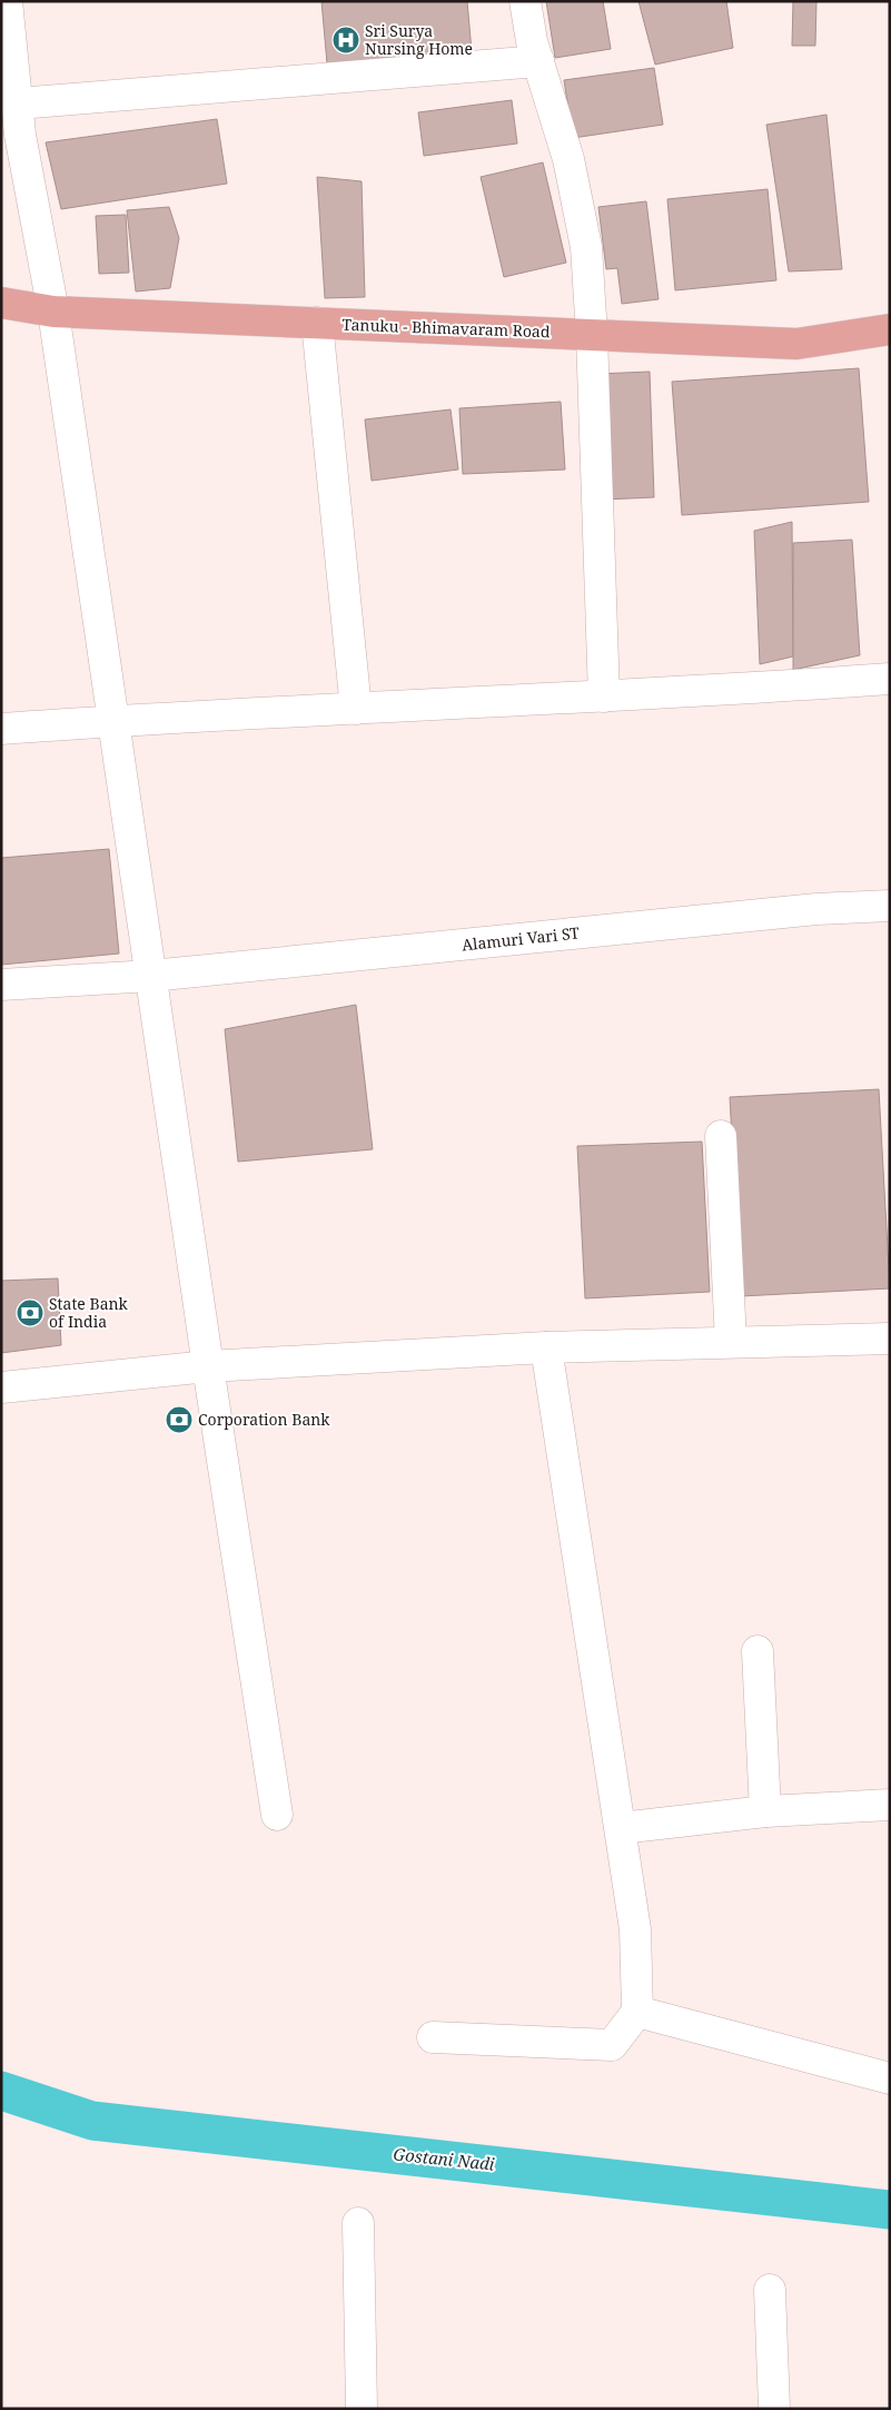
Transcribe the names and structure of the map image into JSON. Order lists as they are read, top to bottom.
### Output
{
  "streets": {
    "main road": ["Tanuku - Bhimavaram Road"],
    "street": ["Alamuri Vari ST"]
  },
  "water": ["Gostani Nadi"],
  "places": {
    "hospital": ["Sri Surya Nursing Home"],
    "bank": ["State Bank of India", "Corporation Bank"]
  }
}
